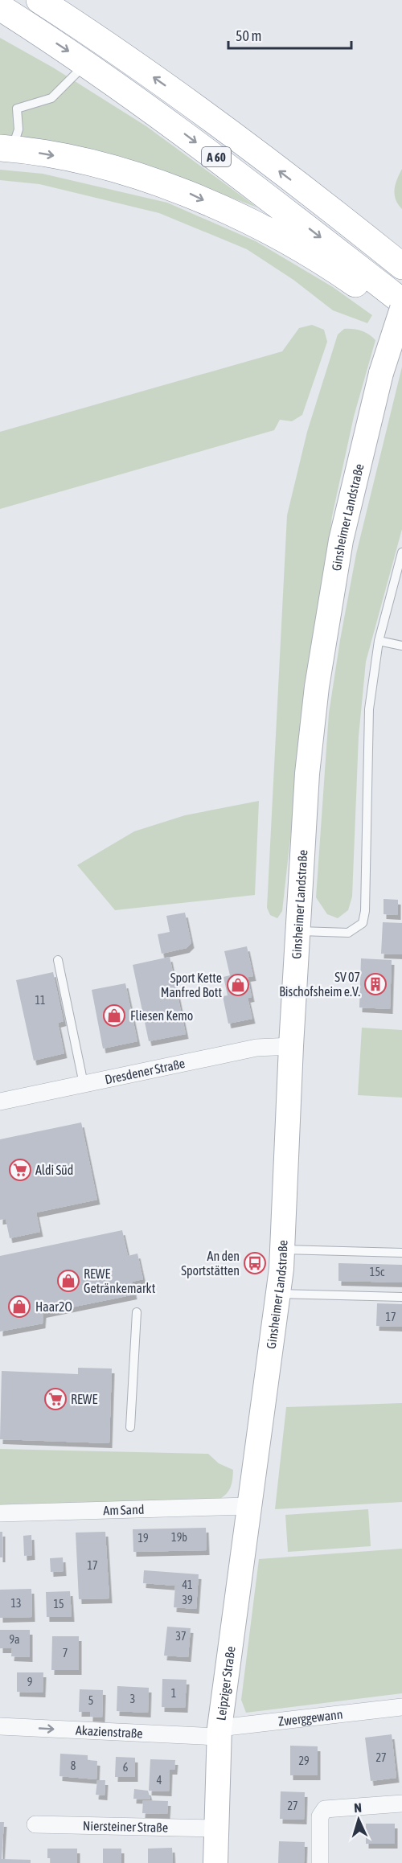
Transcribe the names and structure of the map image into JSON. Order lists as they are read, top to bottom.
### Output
{
  "streets": {
    "highway": ["A 60"],
    "main road": ["Ginsheimer Landstraße", "Leipziger Straße"],
    "street": [
      "Dresdener Straße",
      "Am Sand",
      "Zwerggewann",
      "Akazienstraße",
      "Niersteiner Straße"
    ]
  },
  "crossings": [
    ["Ginsheimer Landstraße", "Dresdener Straße"],
    ["Ginsheimer Landstraße", "Am Sand"],
    ["Ginsheimer Landstraße", "Leipziger Straße"],
    ["Am Sand", "Leipziger Straße"],
    ["Leipziger Straße", "Zwerggewann"],
    ["Leipziger Straße", "Akazienstraße"],
    ["Leipziger Straße", "Niersteiner Straße"],
    ["Zwerggewann", "Akazienstraße"]
  ],
  "one_way": ["Akazienstraße"],
  "places": {
    "building": ["SV 07 Bischofsheim e.V."],
    "shop": [
      "Sport Kette Manfred Bott",
      "Fliesen Kemo",
      "REWE Getränkemarkt",
      "Haar2O"
    ],
    "supermarket": ["Aldi Süd", "REWE"],
    "bus stop": ["An den Sportstätten"]
  },
  "house_numbers": [
    "11",
    "15c",
    "17",
    "19b",
    "19",
    "17",
    "41",
    "39",
    "13",
    "15",
    "37",
    "9a",
    "7",
    "9",
    "1",
    "3",
    "5",
    "27",
    "29",
    "8",
    "6",
    "4",
    "27"
  ],
  "scale_bar": "50 m",
  "north": "top"
}
